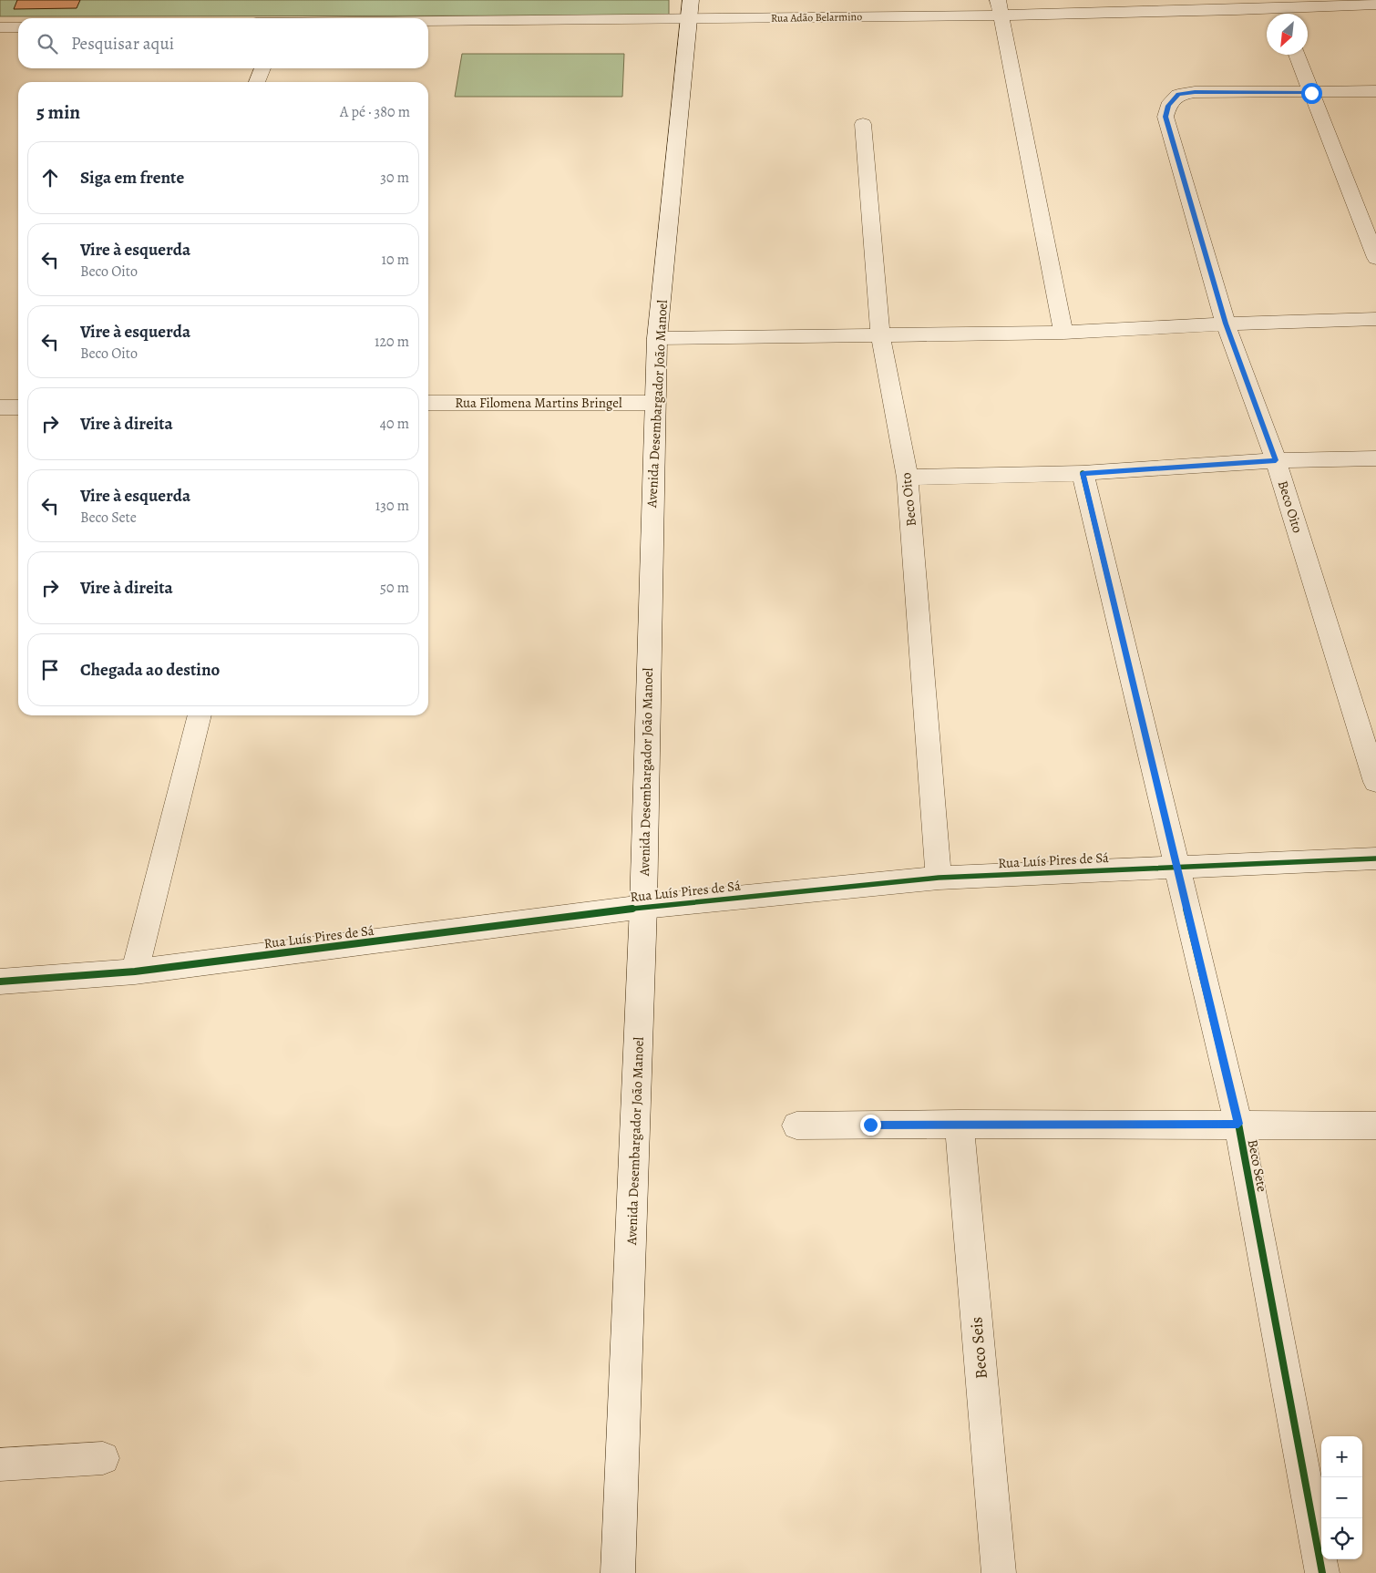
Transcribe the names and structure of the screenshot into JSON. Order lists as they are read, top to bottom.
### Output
{
  "streets": {
    "street": [
      "Rua Adão Belarmino",
      "Rua Filomena Martins Bringel",
      "Avenida Desembargador João Manoel",
      "Beco Oito",
      "Rua Luís Pires de Sá",
      "Beco Sete",
      "Beco Seis"
    ]
  },
  "crossings": [
    ["Rua Adão Belarmino", "Avenida Desembargador João Manoel"],
    ["Rua Filomena Martins Bringel", "Avenida Desembargador João Manoel"],
    ["Avenida Desembargador João Manoel", "Rua Luís Pires de Sá"],
    ["Beco Oito", "Rua Luís Pires de Sá"],
    ["Rua Luís Pires de Sá", "Beco Sete"]
  ],
  "north": "bottom left",
  "page": {
    "search": "Pesquisar aqui",
    "heading": ["5 min", "A pé · 380 m"],
    "list": [
      ["Siga em frente", "30 m"],
      ["Vire à esquerda", "Beco Oito", "10 m"],
      ["Vire à esquerda", "Beco Oito", "120 m"],
      ["Vire à direita", "40 m"],
      ["Vire à esquerda", "Beco Sete", "130 m"],
      ["Vire à direita", "50 m"],
      "Chegada ao destino"
    ],
    "map_buttons": ["+", "−"]
  }
}
